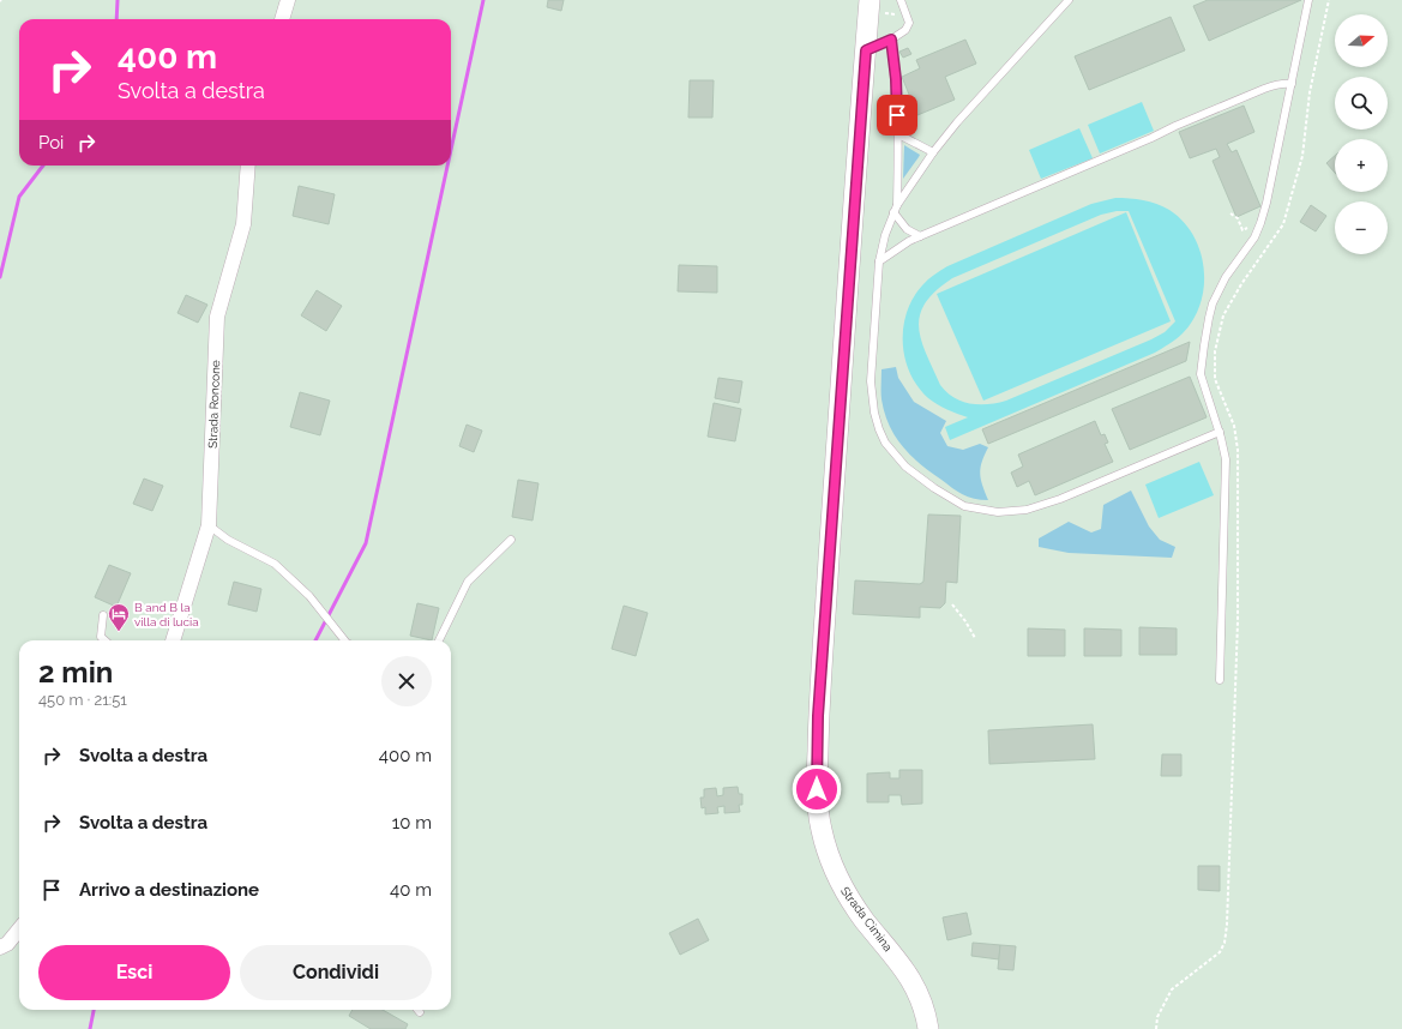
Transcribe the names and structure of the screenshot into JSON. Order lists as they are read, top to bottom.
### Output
{
  "streets": {
    "main road": ["Strada Cimina"],
    "street": ["Strada Roncone"]
  },
  "places": {
    "hotel": ["B and B la villa di lucia"]
  },
  "north": "right",
  "page": {
    "map_buttons": ["+", "−"],
    "turn": ["400 m", "Svolta a destra"],
    "then": "Poi",
    "heading": ["2 min", "450 m · 21:51"],
    "list": [
      {
        "name": "Svolta a destra",
        "value": "400 m"
      },
      {
        "name": "Svolta a destra",
        "value": "10 m"
      },
      {
        "name": "Arrivo a destinazione",
        "value": "40 m"
      }
    ],
    "buttons": ["Esci", "Condividi"]
  }
}
